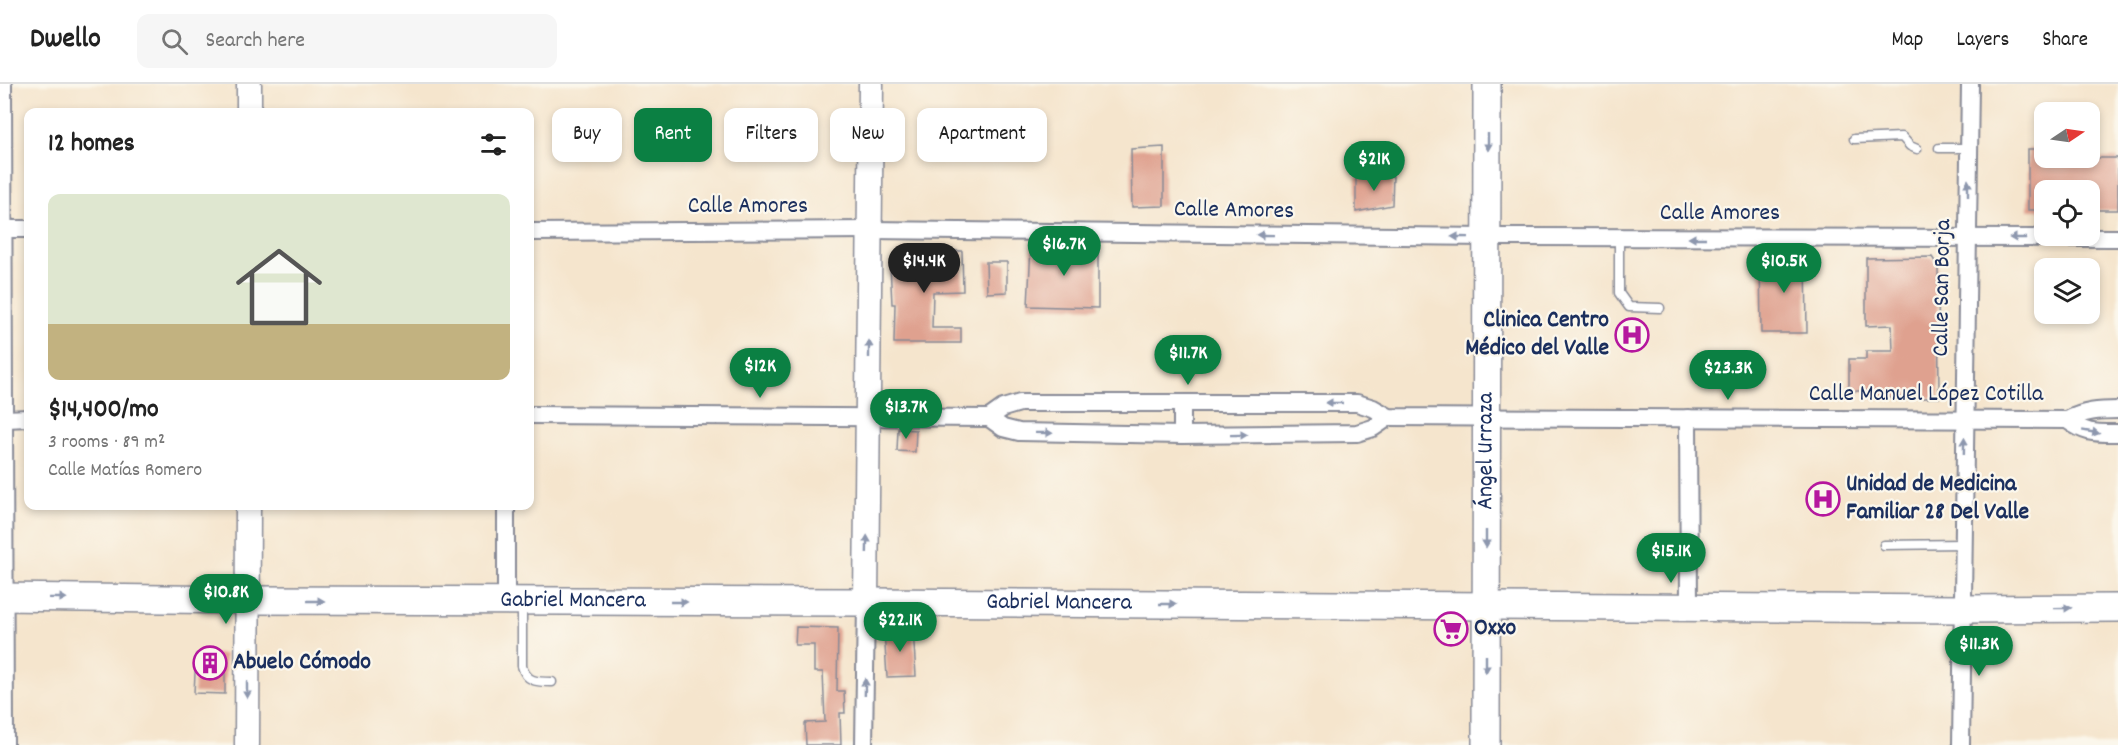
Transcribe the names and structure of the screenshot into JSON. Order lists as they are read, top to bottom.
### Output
{
  "streets": {
    "main road": ["Ángel Urraza", "Gabriel Mancera"],
    "street": ["Calle Amores", "Calle San Borja", "Calle Manuel López Cotilla"]
  },
  "crossings": [
    ["Calle Amores", "Calle San Borja"],
    ["Calle Amores", "Ángel Urraza"],
    ["Calle San Borja", "Calle Manuel López Cotilla"],
    ["Calle San Borja", "Gabriel Mancera"],
    ["Calle Manuel López Cotilla", "Ángel Urraza"],
    ["Ángel Urraza", "Gabriel Mancera"]
  ],
  "one_way": ["Calle Amores", "Ángel Urraza", "Gabriel Mancera"],
  "places": {
    "hospital": ["Clinica Centro Médico del Valle", "Unidad de Medicina Familiar 28 Del Valle"],
    "supermarket": ["Oxxo"],
    "building": ["Abuelo Cómodo"]
  },
  "north": "right",
  "page": {
    "header": "Dwello",
    "search": "Search here",
    "nav": ["Map", "Layers", "Share"],
    "chip": [
      "Buy",
      "Rent",
      "Filters",
      "New",
      "Apartment"
    ],
    "heading": "12 homes",
    "price": [
      "$21K",
      "$16.7K",
      "$14.4K",
      "$10.5K",
      "$11.7K",
      "$12K",
      "$23.3K",
      "$13.7K",
      "$15.1K",
      "$10.8K",
      "$22.1K",
      "$11.3K"
    ],
    "list": [
      {
        "name": "$14,400/mo",
        "note": "3 rooms · 89 m² · Calle Matías Romero"
      }
    ]
  }
}
